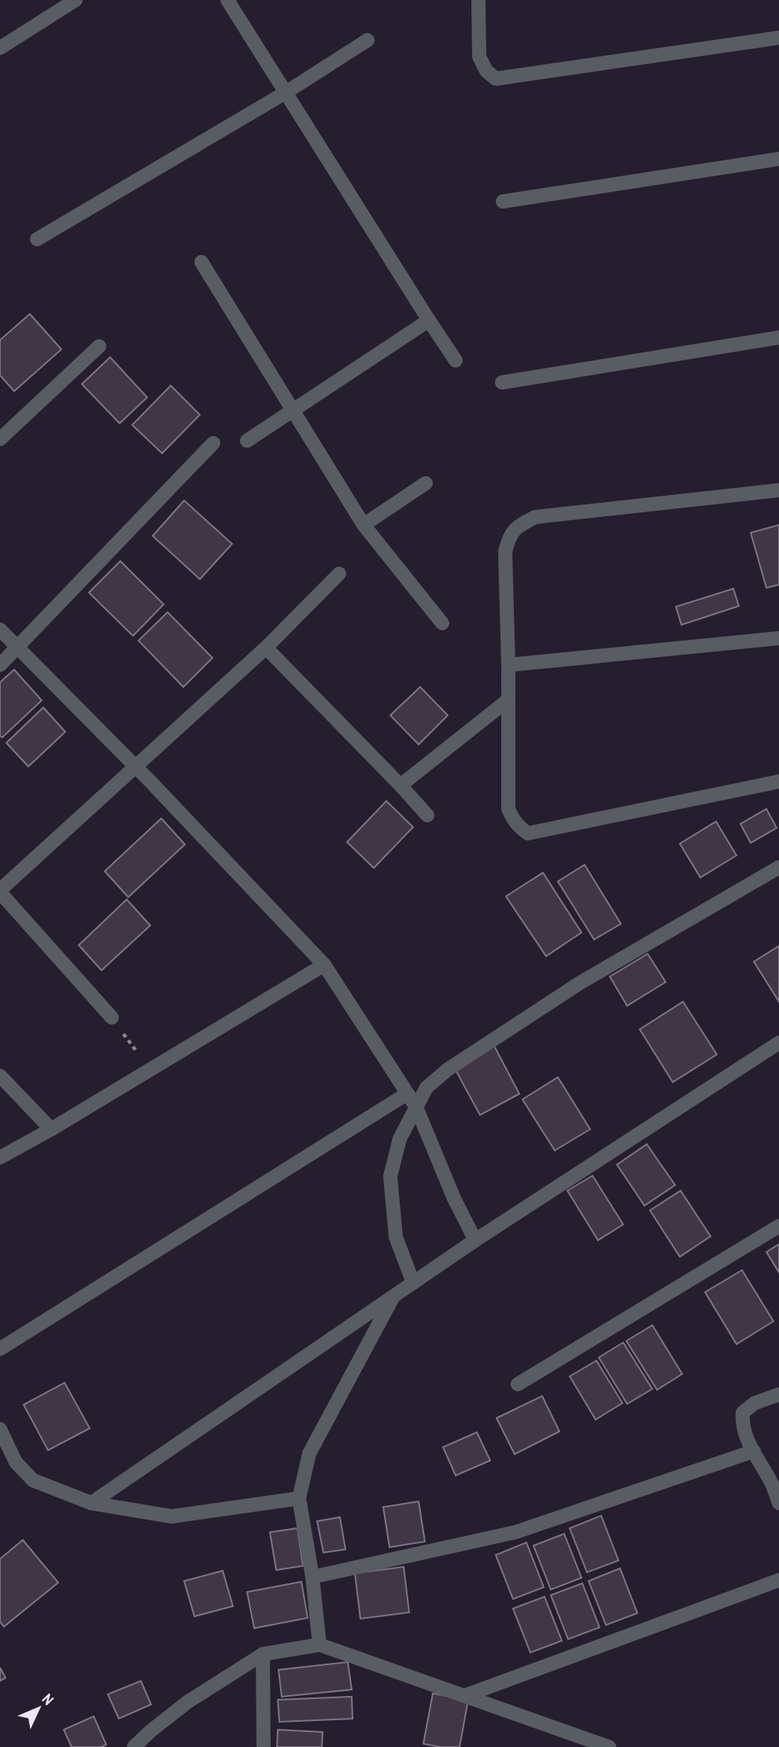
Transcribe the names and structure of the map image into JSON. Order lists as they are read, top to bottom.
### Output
{
  "north": "top right"
}
